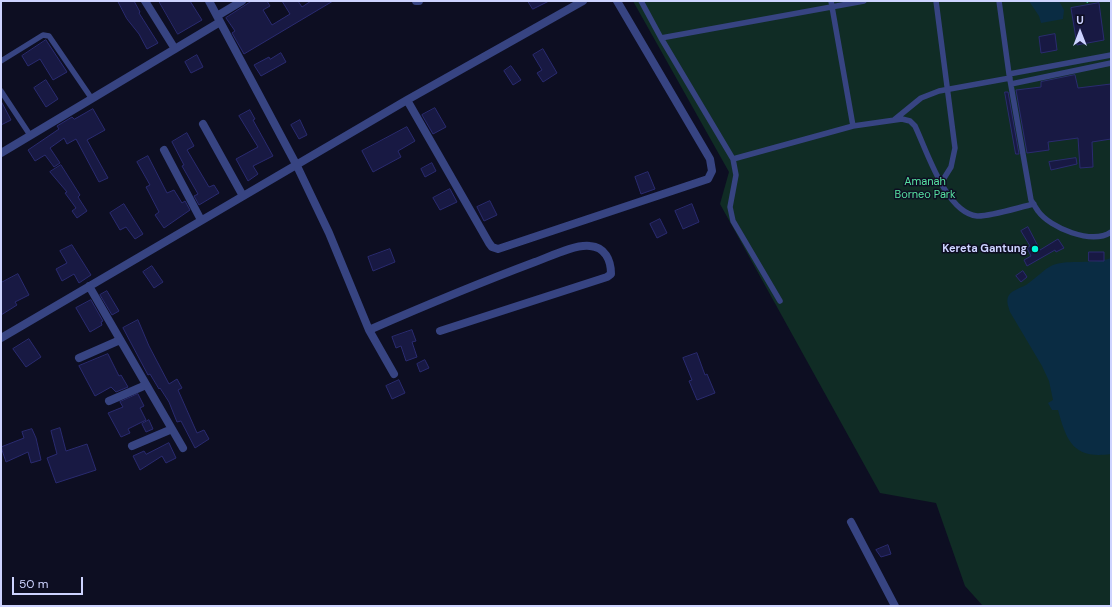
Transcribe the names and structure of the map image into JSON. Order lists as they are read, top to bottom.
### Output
{
  "parks": ["Amanah Borneo Park"],
  "places": ["Kereta Gantung"],
  "scale_bar": "50 m",
  "north": "top"
}
